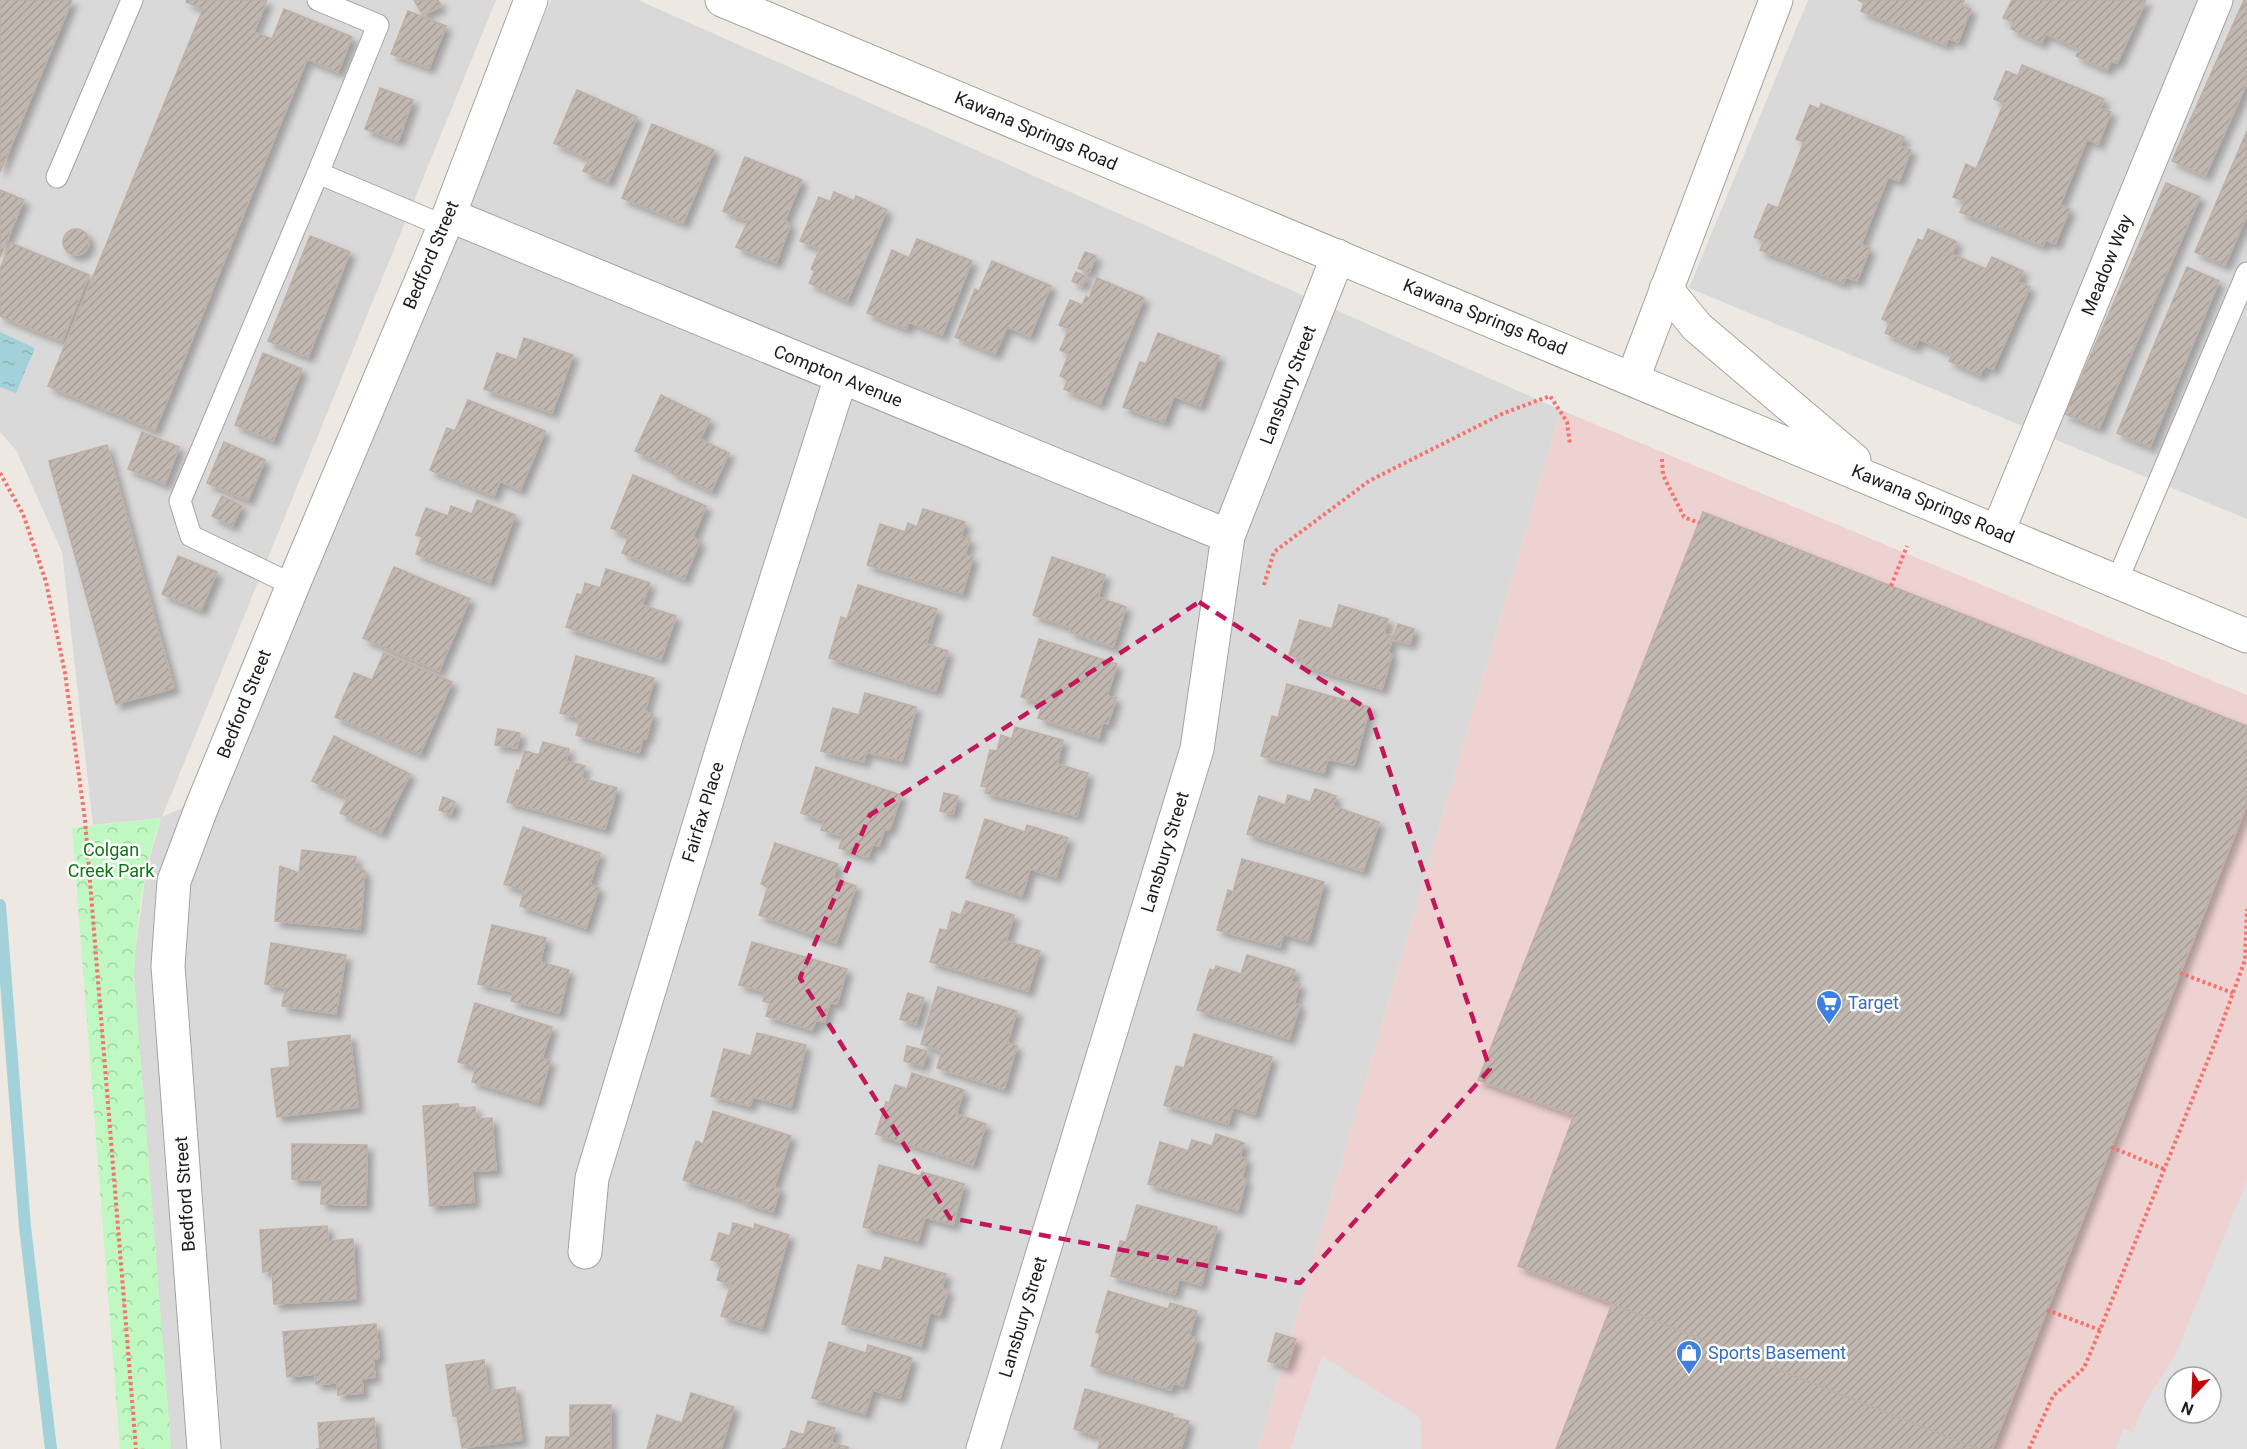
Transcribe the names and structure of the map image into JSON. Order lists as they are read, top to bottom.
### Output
{
  "streets": {
    "street": [
      "Kawana Springs Road",
      "Bedford Street",
      "Meadow Way",
      "Compton Avenue",
      "Lansbury Street",
      "Fairfax Place"
    ]
  },
  "crossings": [
    ["Kawana Springs Road", "Meadow Way"],
    ["Kawana Springs Road", "Lansbury Street"],
    ["Bedford Street", "Compton Avenue"],
    ["Compton Avenue", "Lansbury Street"],
    ["Compton Avenue", "Fairfax Place"]
  ],
  "parks": ["Colgan Creek Park"],
  "places": {
    "supermarket": ["Target"],
    "shop": ["Sports Basement"]
  },
  "north": "bottom left"
}
